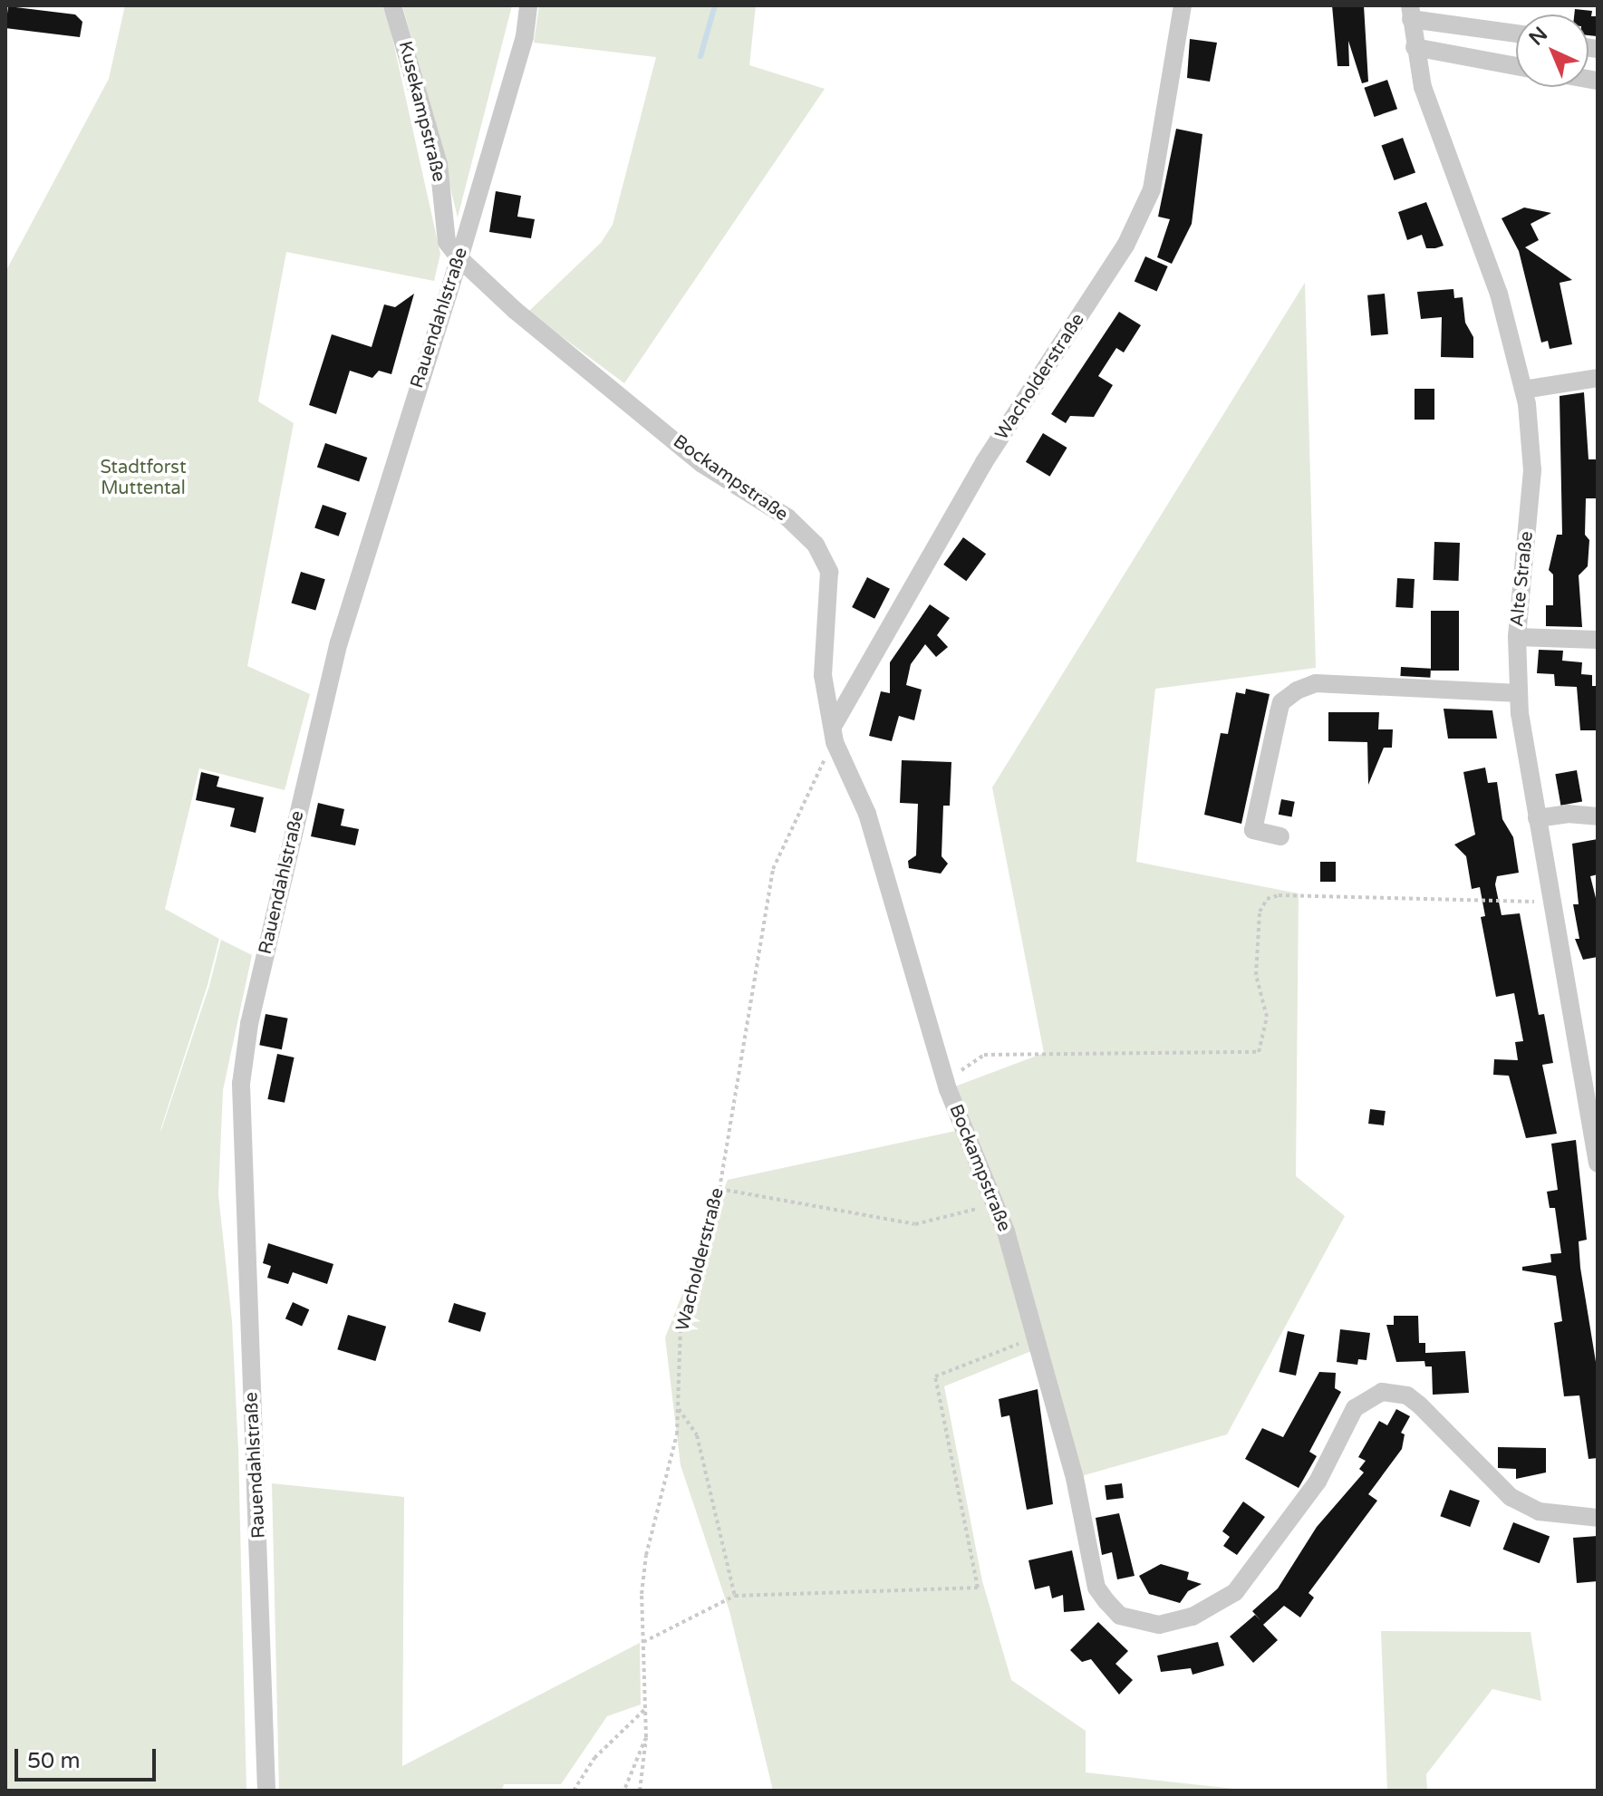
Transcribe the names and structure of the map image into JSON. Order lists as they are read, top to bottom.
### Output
{
  "streets": {
    "street": [
      "Kusekampstraße",
      "Rauendahlstraße",
      "Wacholderstraße",
      "Bockampstraße",
      "Alte Straße"
    ]
  },
  "crossings": [
    ["Kusekampstraße", "Rauendahlstraße"],
    ["Kusekampstraße", "Bockampstraße"],
    ["Rauendahlstraße", "Bockampstraße"],
    ["Wacholderstraße", "Bockampstraße"]
  ],
  "parks": ["Stadtforst Muttental"],
  "scale_bar": "50 m",
  "north": "top left"
}
